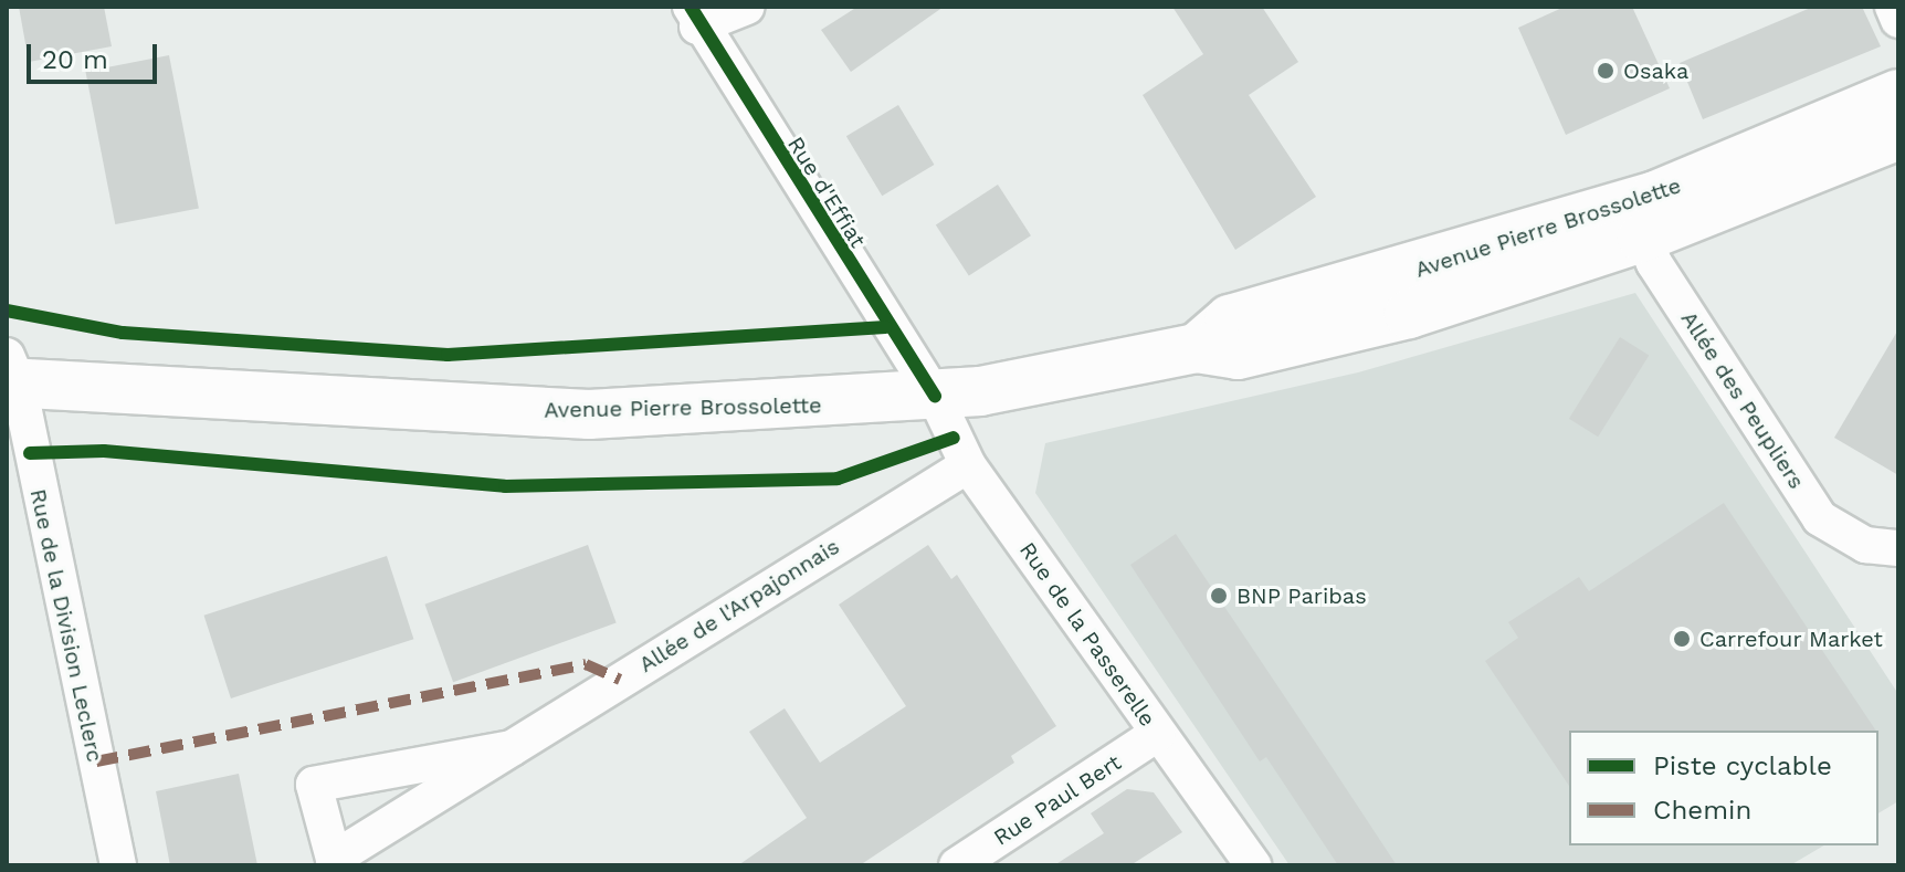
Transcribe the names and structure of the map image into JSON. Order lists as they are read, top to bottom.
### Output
{
  "streets": {
    "main road": ["Avenue Pierre Brossolette"],
    "street": [
      "Rue d'Effiat",
      "Allée des Peupliers",
      "Allée de l'Arpajonnais",
      "Rue de la Division Leclerc",
      "Rue de la Passerelle",
      "Rue Paul Bert"
    ]
  },
  "crossings": [
    ["Rue d'Effiat", "Avenue Pierre Brossolette"],
    ["Rue d'Effiat", "Rue de la Passerelle"],
    ["Avenue Pierre Brossolette", "Allée des Peupliers"],
    ["Avenue Pierre Brossolette", "Rue de la Division Leclerc"],
    ["Avenue Pierre Brossolette", "Rue de la Passerelle"],
    ["Allée de l'Arpajonnais", "Rue de la Passerelle"],
    ["Rue de la Passerelle", "Rue Paul Bert"]
  ],
  "places": ["Osaka", "BNP Paribas", "Carrefour Market"],
  "legend": ["Piste cyclable", "Chemin"],
  "scale_bar": "20 m"
}
